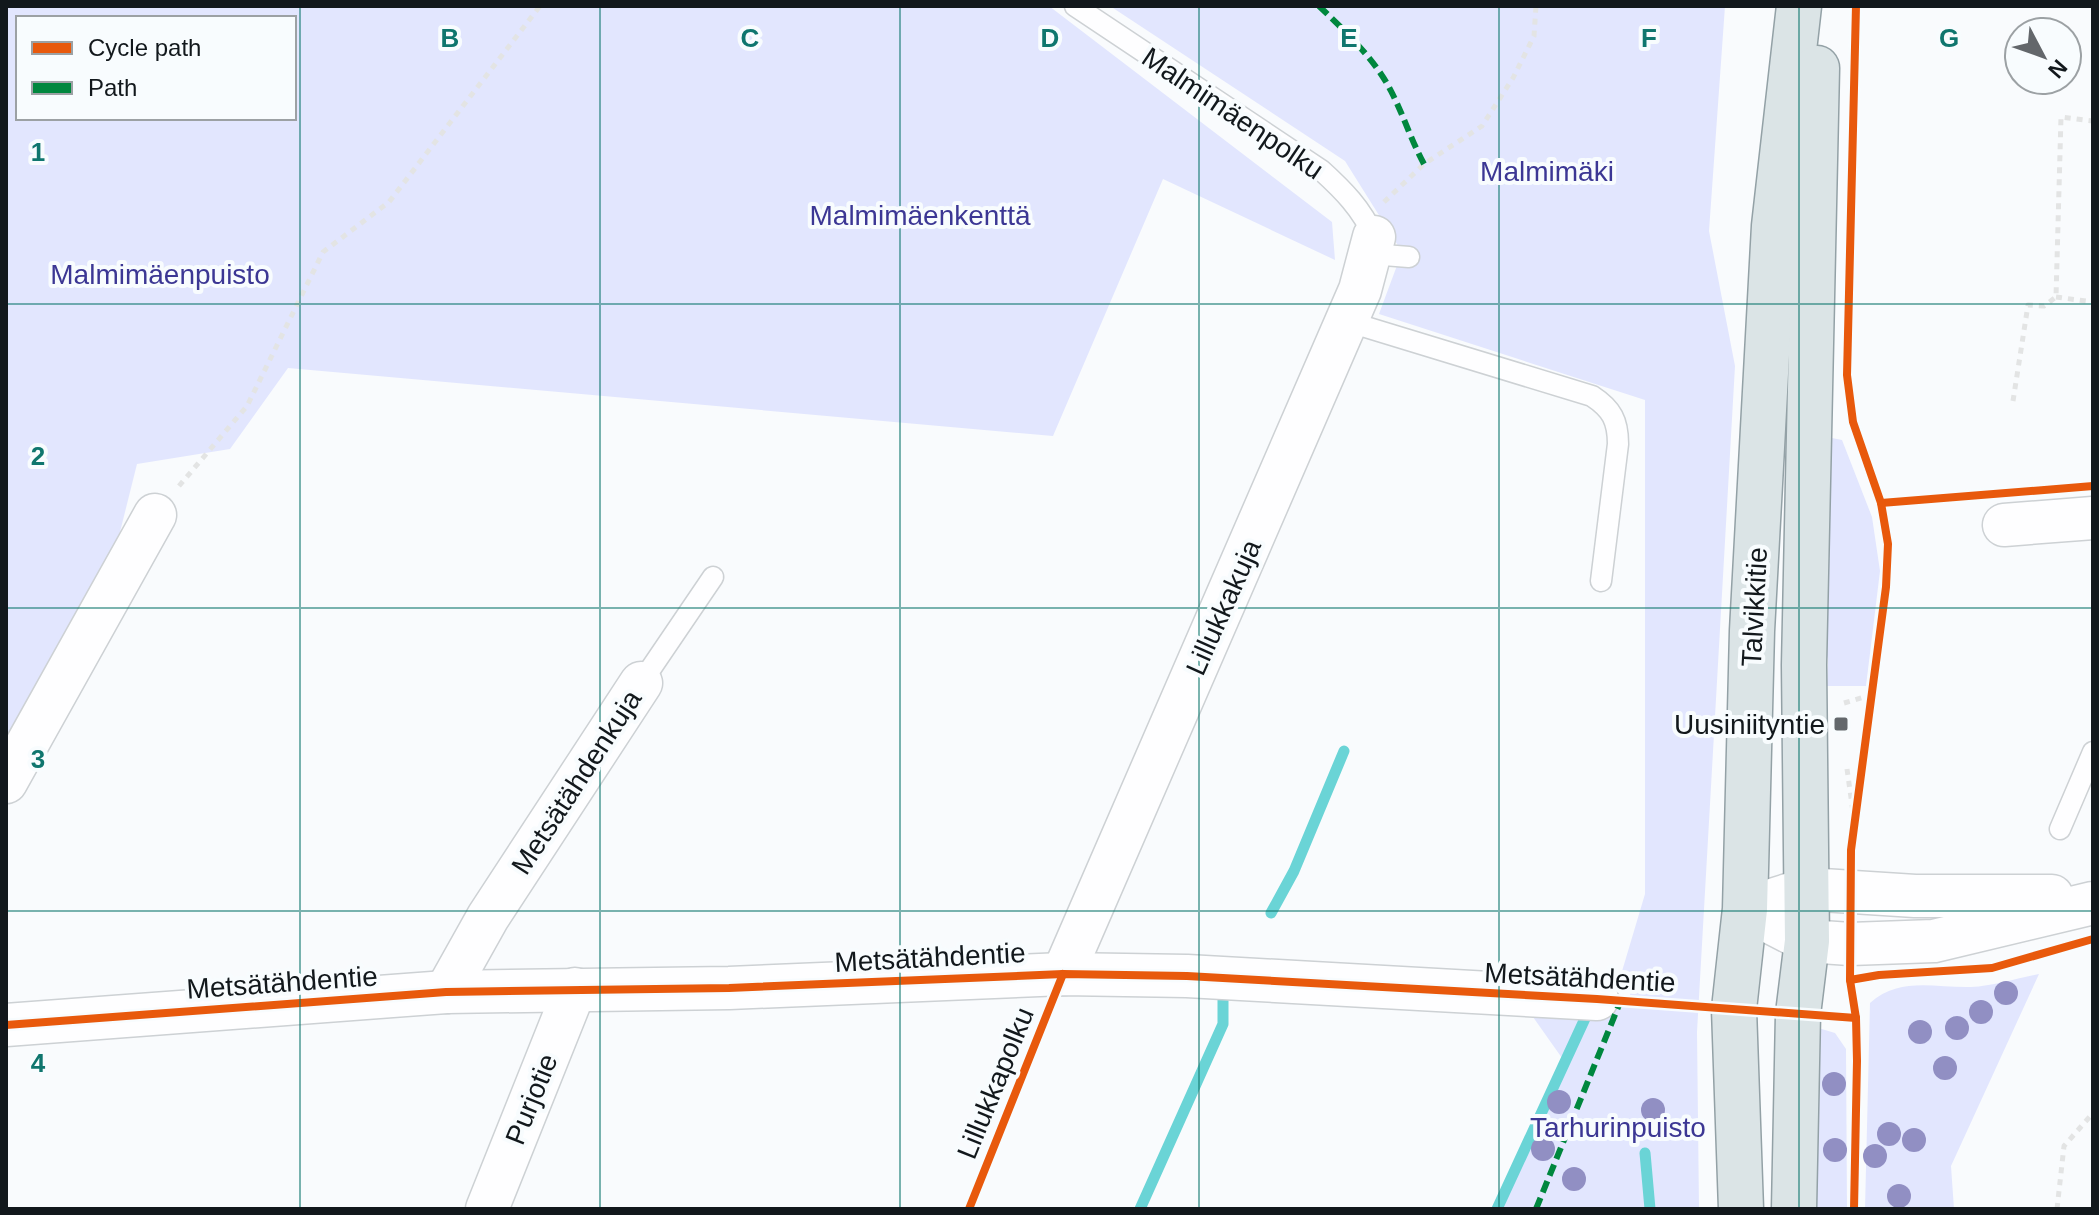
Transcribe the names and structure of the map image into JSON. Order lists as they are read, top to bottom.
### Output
{
  "streets": {
    "main road": ["Talvikkitie"],
    "street": [
      "Lillukkakuja",
      "Metsätähdenkuja",
      "Metsätähdentie",
      "Purjotie"
    ],
    "lane": ["Malmimäenpolku"],
    "cycle path": ["Lillukkapolku"]
  },
  "crossings": [
    ["Malmimäenpolku", "Lillukkakuja"],
    ["Lillukkakuja", "Metsätähdentie"],
    ["Metsätähdenkuja", "Metsätähdentie"],
    ["Metsätähdentie", "Purjotie"]
  ],
  "parks": [
    "Malmimäki",
    "Malmimäenkenttä",
    "Malmimäenpuisto",
    "Tarhurinpuisto"
  ],
  "places": {
    "transit": ["Uusiniityntie"]
  },
  "legend": ["Cycle path", "Path"],
  "north": "bottom right",
  "grid": {
    "columns": [
      "B",
      "C",
      "D",
      "E",
      "F",
      "G"
    ],
    "rows": [
      "1",
      "2",
      "3",
      "4"
    ]
  }
}
